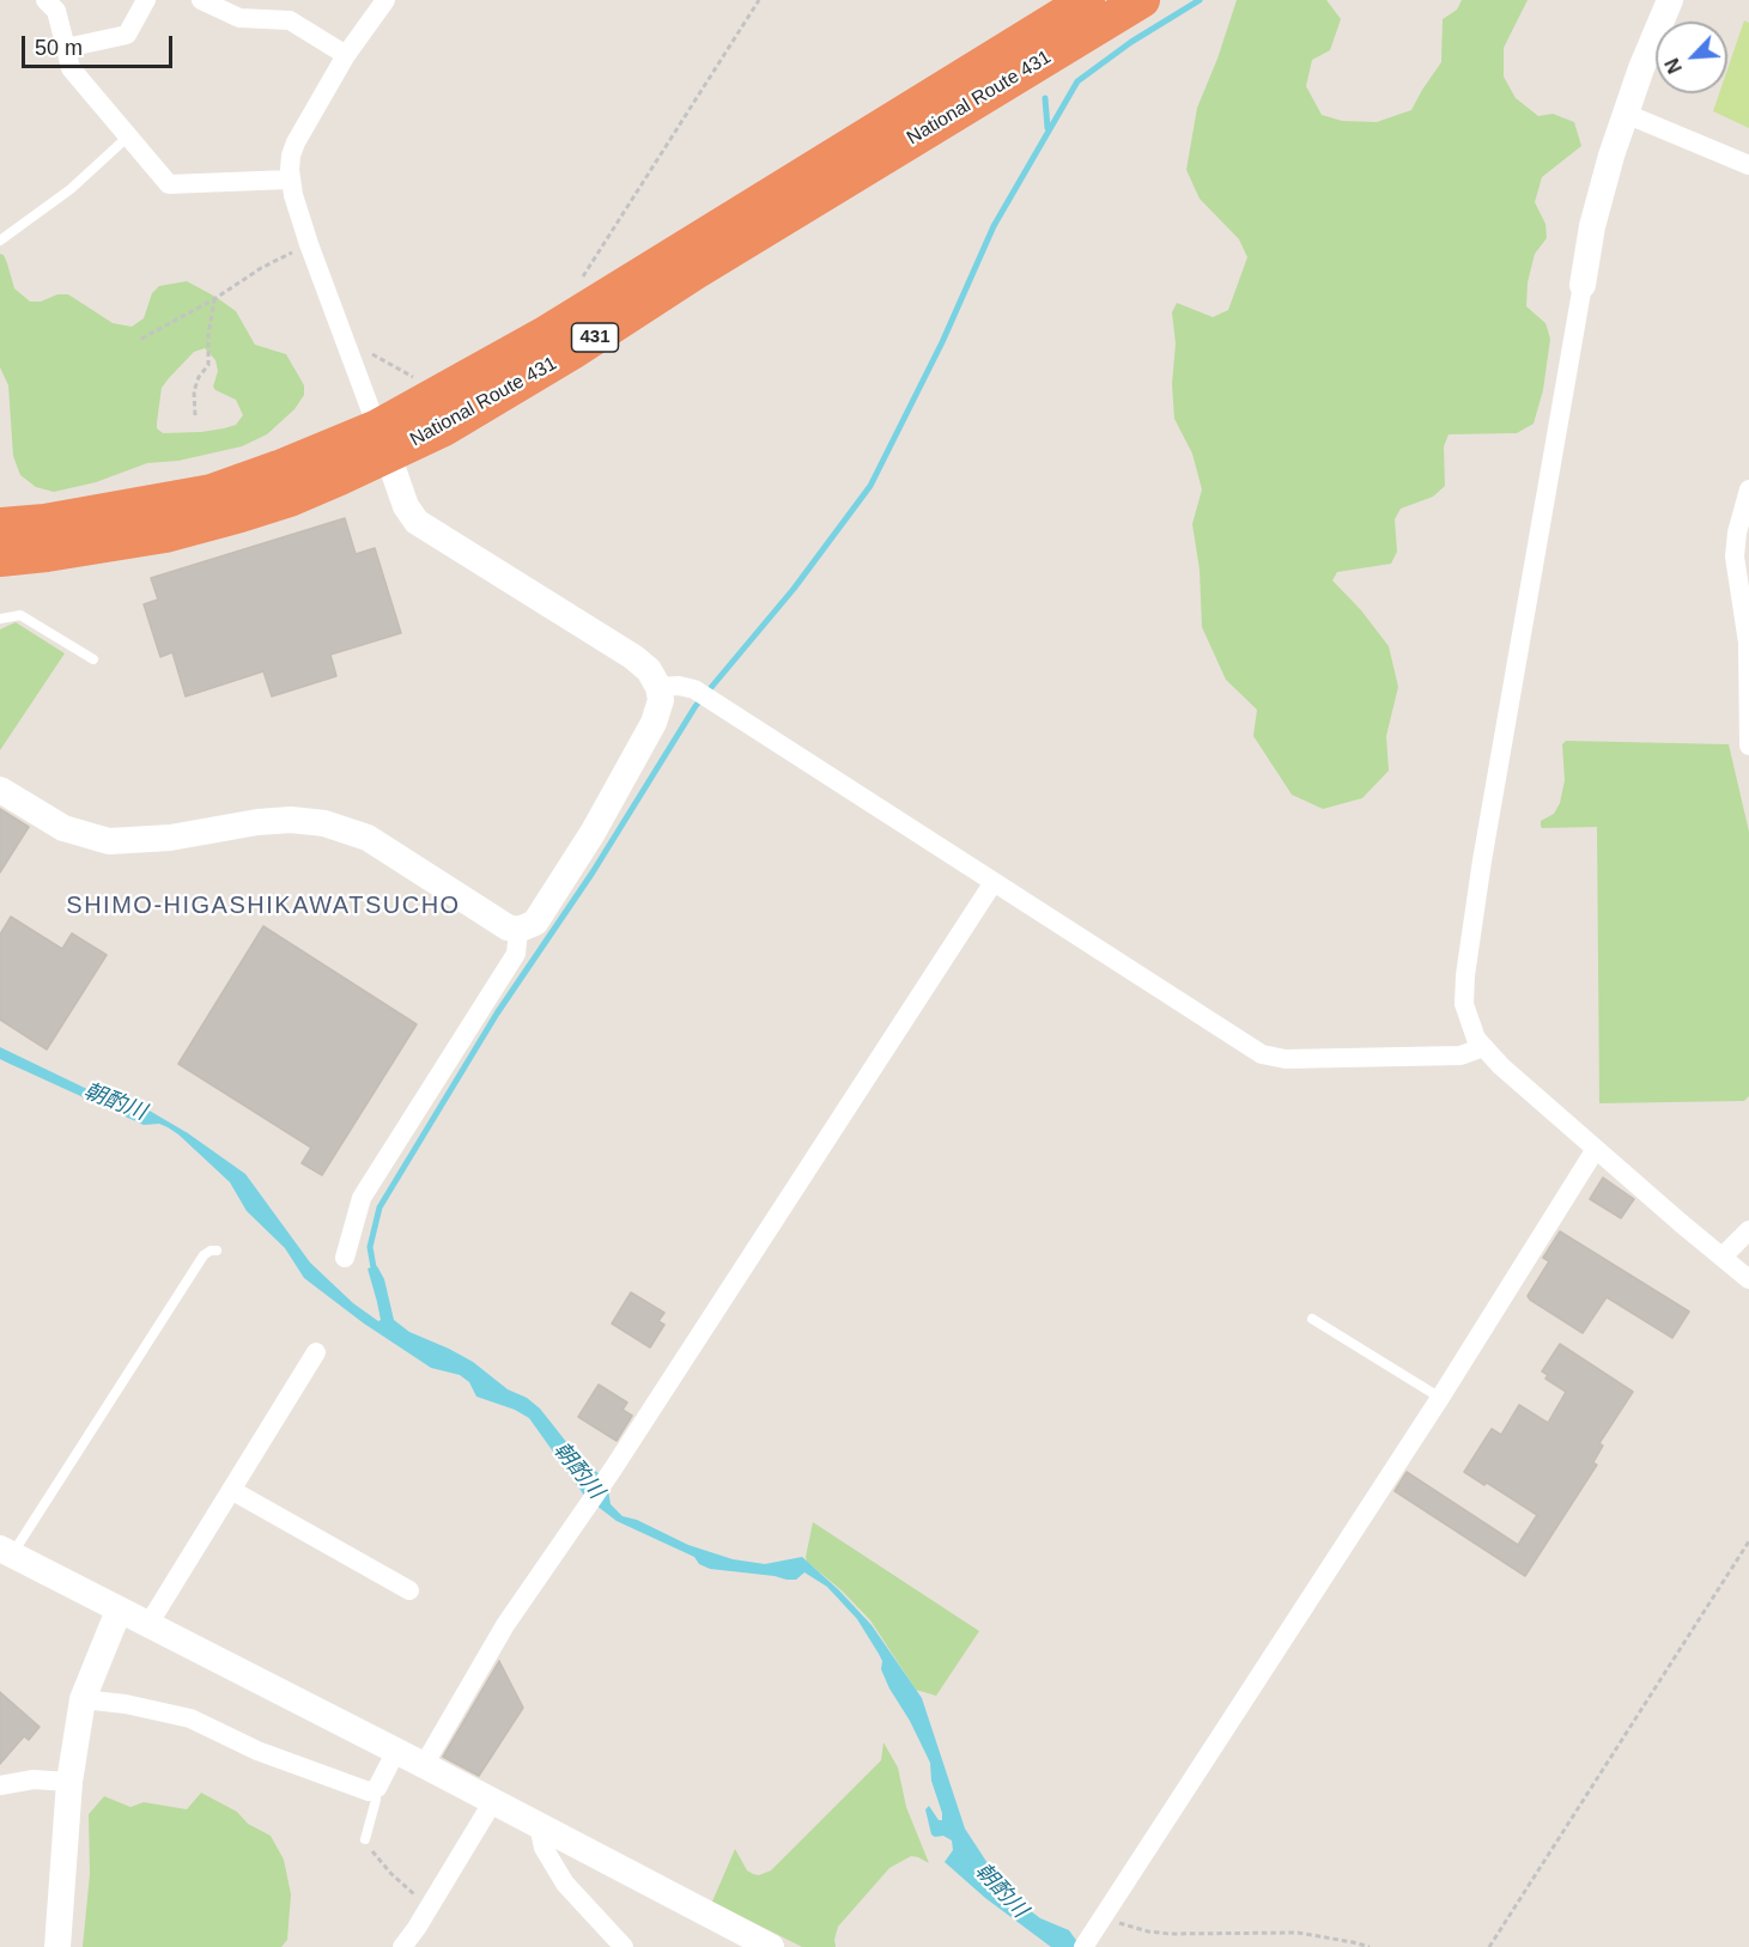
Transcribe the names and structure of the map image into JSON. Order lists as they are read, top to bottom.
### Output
{
  "streets": {
    "highway": ["National Route 431", "431"]
  },
  "districts": ["SHIMO-HIGASHIKAWATSUCHO"],
  "water": ["朝酌川"],
  "scale_bar": "50 m",
  "north": "bottom left"
}
